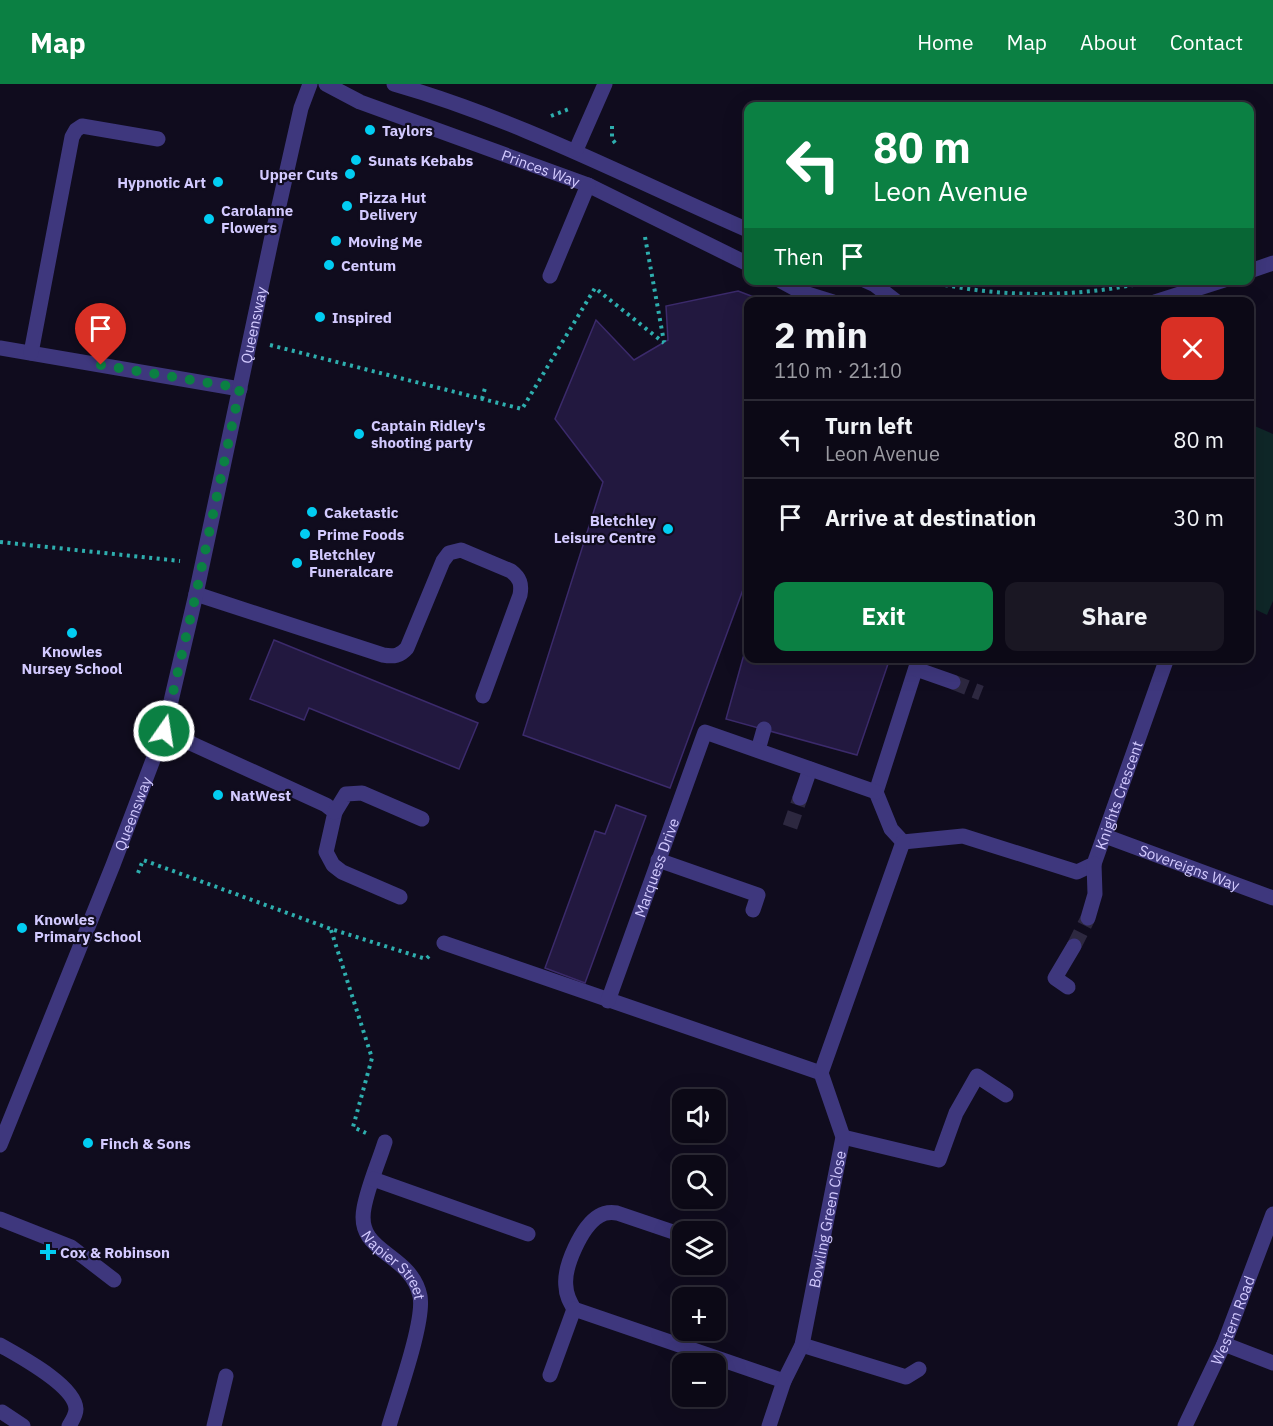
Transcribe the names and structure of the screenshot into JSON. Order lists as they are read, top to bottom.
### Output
{
  "streets": {
    "street": [
      "Princes Way",
      "Queensway",
      "Knights Crescent",
      "Marquess Drive",
      "Sovereigns Way",
      "Bowling Green Close",
      "Napier Street",
      "Western Road"
    ]
  },
  "crossings": [
    ["Knights Crescent", "Sovereigns Way"]
  ],
  "places": {
    "other": [
      "Taylors",
      "Sunats Kebabs",
      "Upper Cuts",
      "Hypnotic Art",
      "Pizza Hut Delivery",
      "Carolanne Flowers",
      "Moving Me",
      "Centum",
      "Inspired",
      "Captain Ridley's shooting party",
      "Caketastic",
      "Bletchley Leisure Centre",
      "Prime Foods",
      "Bletchley Funeralcare",
      "Knowles Nursey School",
      "NatWest",
      "Knowles Primary School",
      "Finch & Sons"
    ],
    "health": ["Cox & Robinson"]
  },
  "page": {
    "header": "Map",
    "nav": [
      "Home",
      "Map",
      "About",
      "Contact"
    ],
    "turn": ["80 m", "Leon Avenue"],
    "then": "Then",
    "heading": ["2 min", "110 m · 21:10"],
    "list": [
      {
        "name": "Turn left",
        "note": "Leon Avenue",
        "value": "80 m"
      },
      {
        "name": "Arrive at destination",
        "value": "30 m"
      }
    ],
    "buttons": ["Exit", "Share"],
    "map_buttons": ["+", "−"]
  }
}
